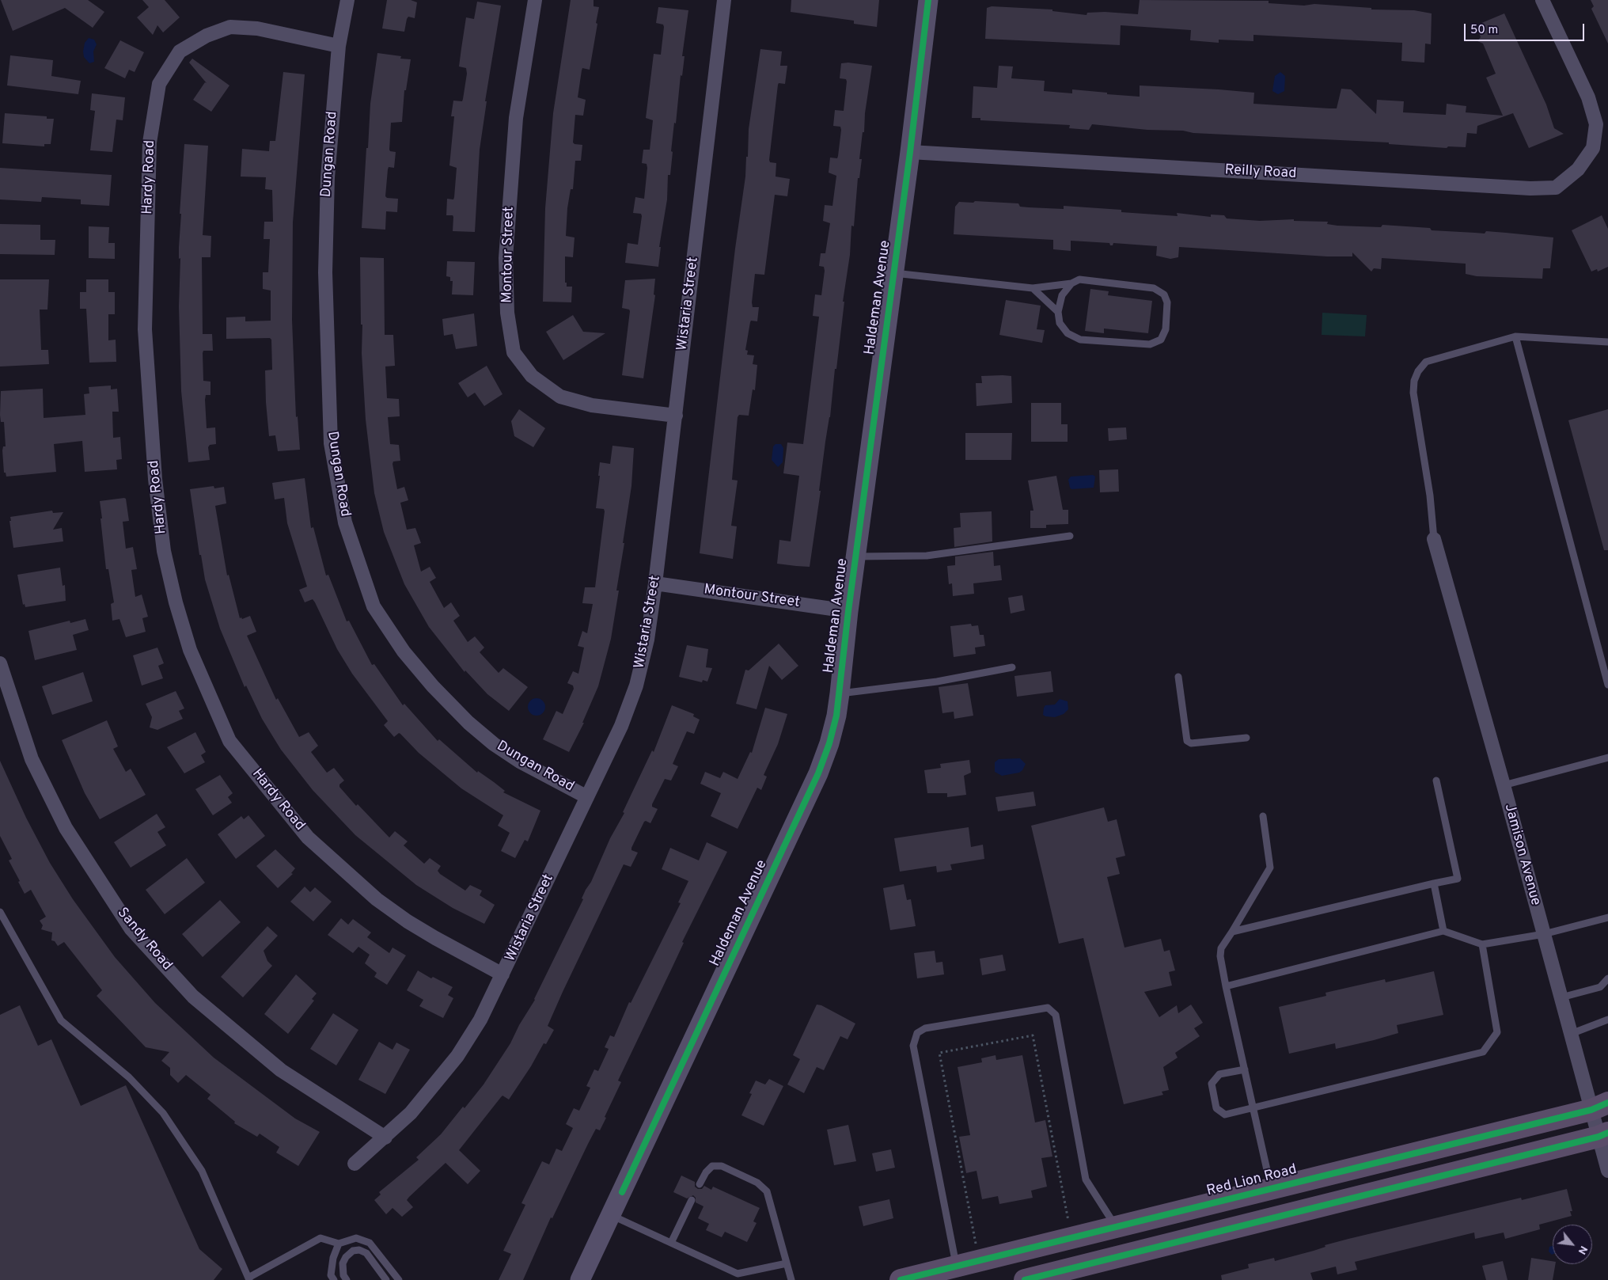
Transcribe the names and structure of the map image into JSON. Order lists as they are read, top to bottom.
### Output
{
  "streets": {
    "main road": ["Haldeman Avenue", "Red Lion Road"],
    "street": [
      "Dungan Road",
      "Reilly Road",
      "Hardy Road",
      "Montour Street",
      "Wistaria Street",
      "Jamison Avenue",
      "Sandy Road"
    ]
  },
  "crossings": [
    ["Dungan Road", "Hardy Road"],
    ["Dungan Road", "Wistaria Street"],
    ["Reilly Road", "Haldeman Avenue"],
    ["Hardy Road", "Wistaria Street"],
    ["Montour Street", "Haldeman Avenue"],
    ["Montour Street", "Wistaria Street"],
    ["Wistaria Street", "Sandy Road"],
    ["Jamison Avenue", "Red Lion Road"]
  ],
  "scale_bar": "50 m",
  "north": "bottom right"
}
